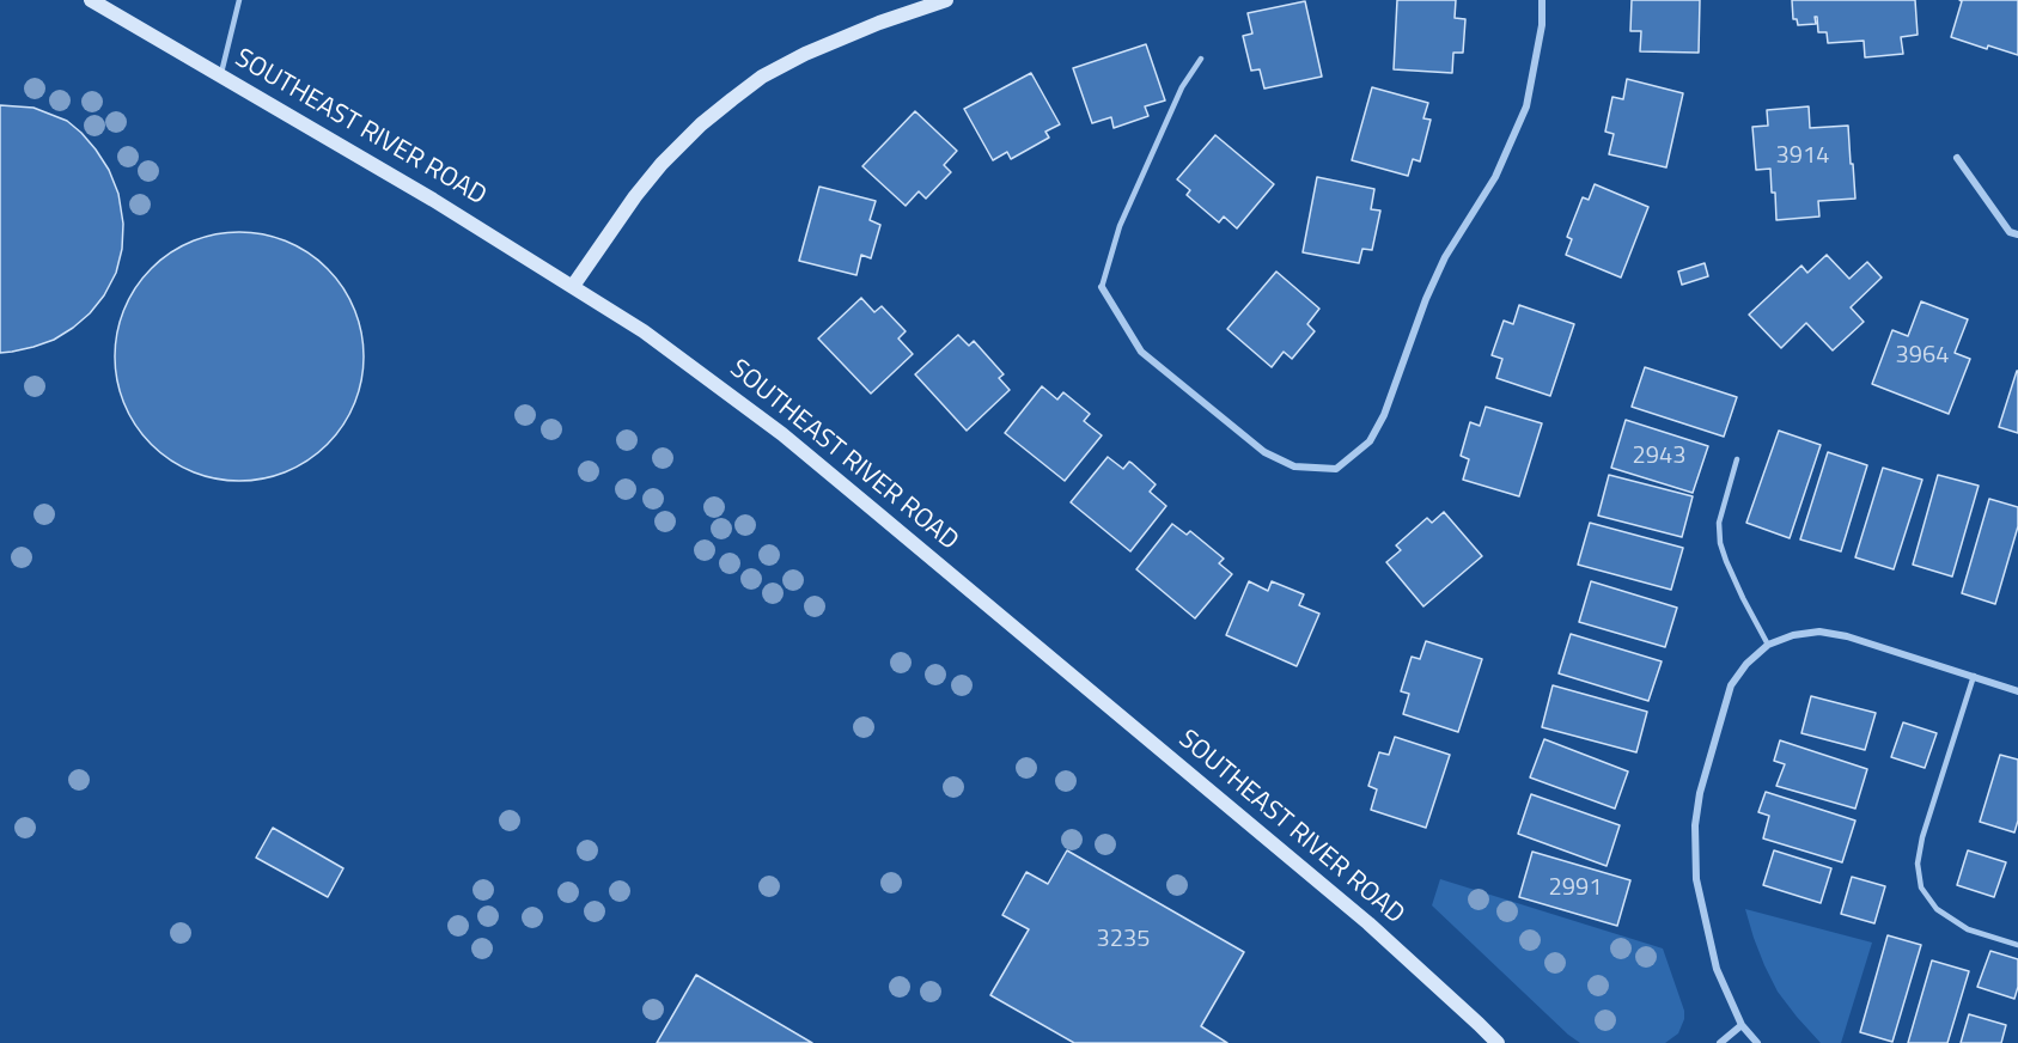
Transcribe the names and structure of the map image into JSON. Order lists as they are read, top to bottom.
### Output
{
  "streets": {
    "main road": ["SOUTHEAST RIVER ROAD"]
  },
  "house_numbers": [
    "3914",
    "3964",
    "2943",
    "2991",
    "3235"
  ]
}
